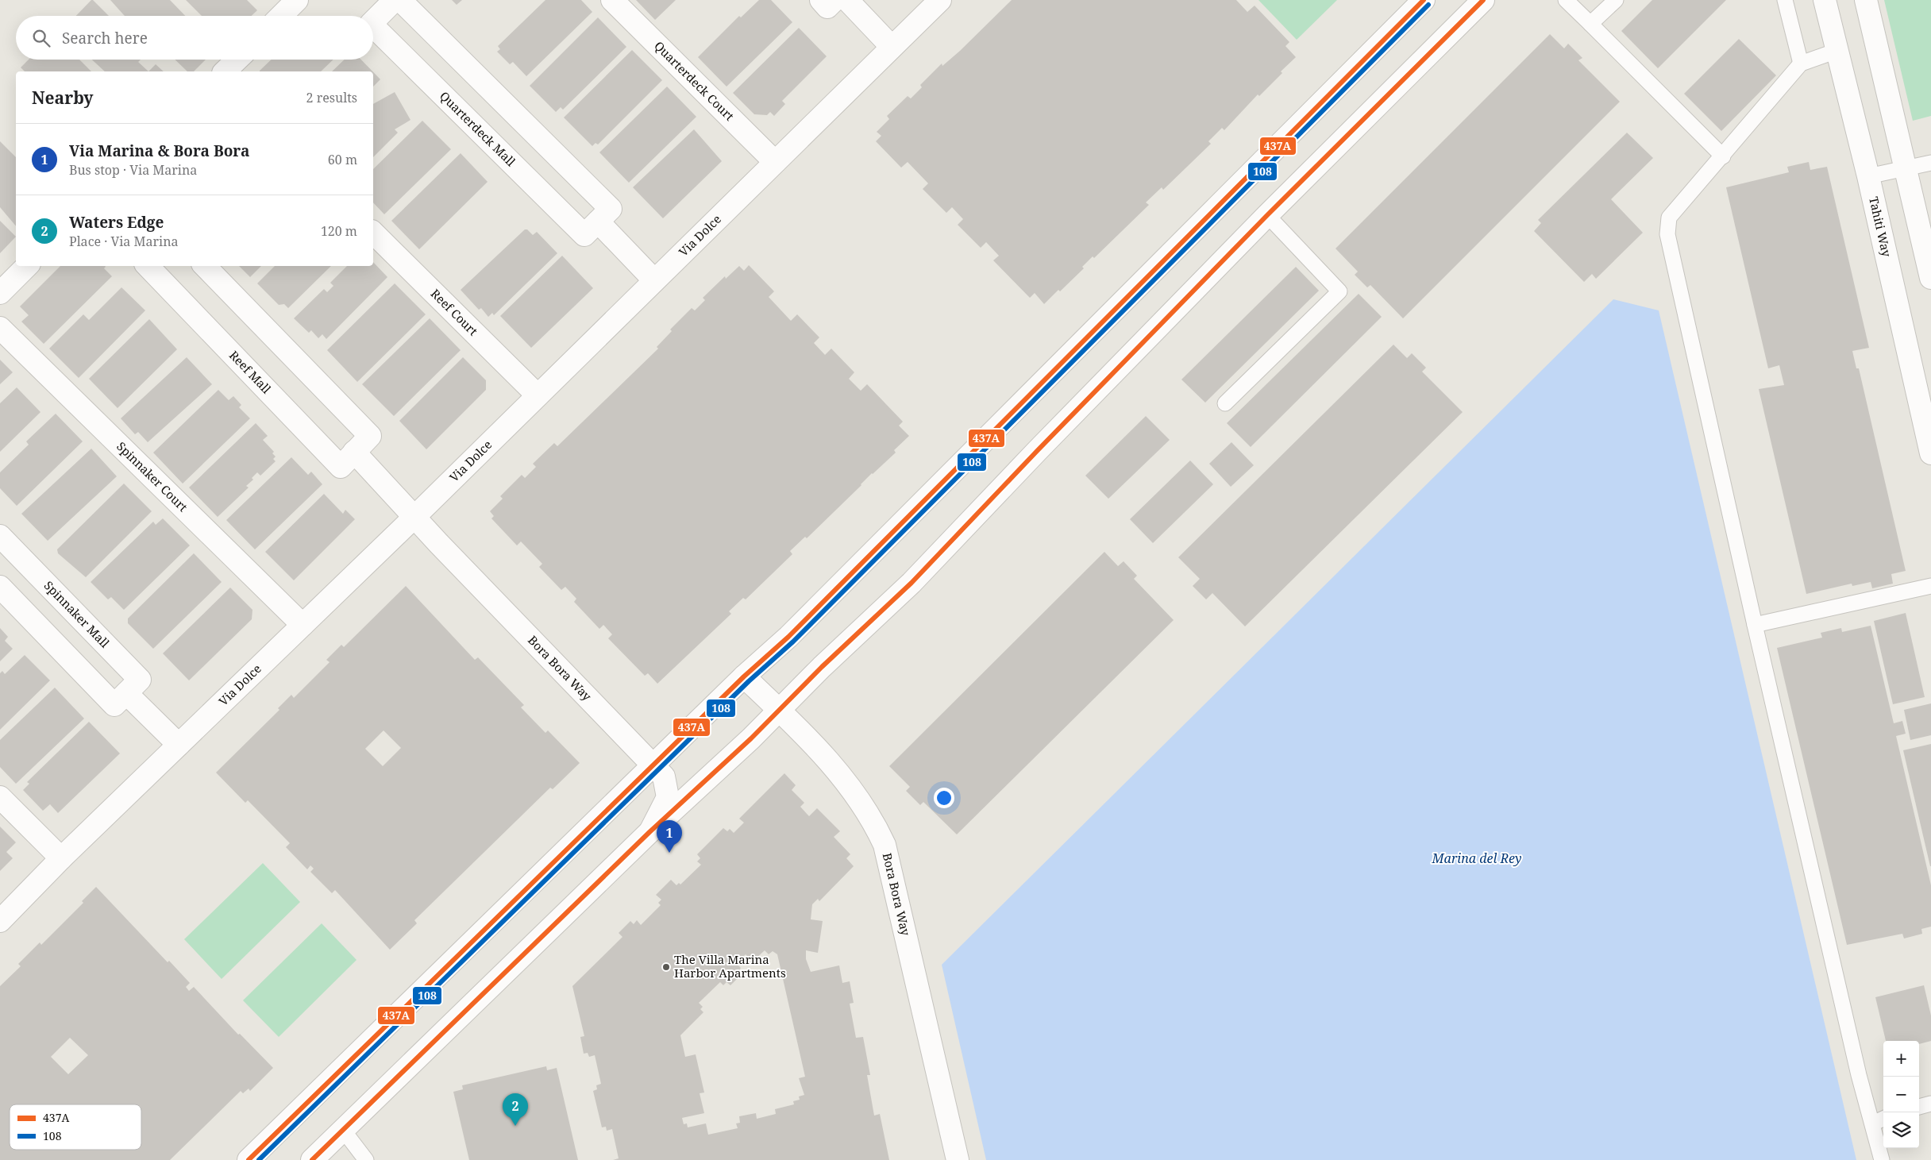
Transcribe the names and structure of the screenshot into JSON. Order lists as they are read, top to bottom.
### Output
{
  "streets": {
    "street": [
      "Quarterdeck Court",
      "Quarterdeck Mall",
      "Tahiti Way",
      "Via Dolce",
      "Reef Court",
      "Reef Mall",
      "Spinnaker Court",
      "Spinnaker Mall",
      "Bora Bora Way"
    ]
  },
  "crossings": [
    ["Quarterdeck Court", "Via Dolce"],
    ["Via Dolce", "Reef Court"],
    ["Via Dolce", "Spinnaker Court"],
    ["Via Dolce", "Bora Bora Way"]
  ],
  "water": ["Marina del Rey"],
  "places": ["The Villa Marina Harbor Apartments"],
  "lines": ["transit line 437A", "transit line 108"],
  "legend": ["437A", "108"],
  "page": {
    "search": "Search here",
    "heading": ["Nearby", "2 results"],
    "list": [
      {
        "mark": "1",
        "name": "Via Marina & Bora Bora",
        "note": "Bus stop · Via Marina",
        "value": "60 m"
      },
      {
        "mark": "2",
        "name": "Waters Edge",
        "note": "Place · Via Marina",
        "value": "120 m"
      }
    ],
    "pins": ["1", "2"],
    "map_buttons": ["+", "−"]
  }
}
